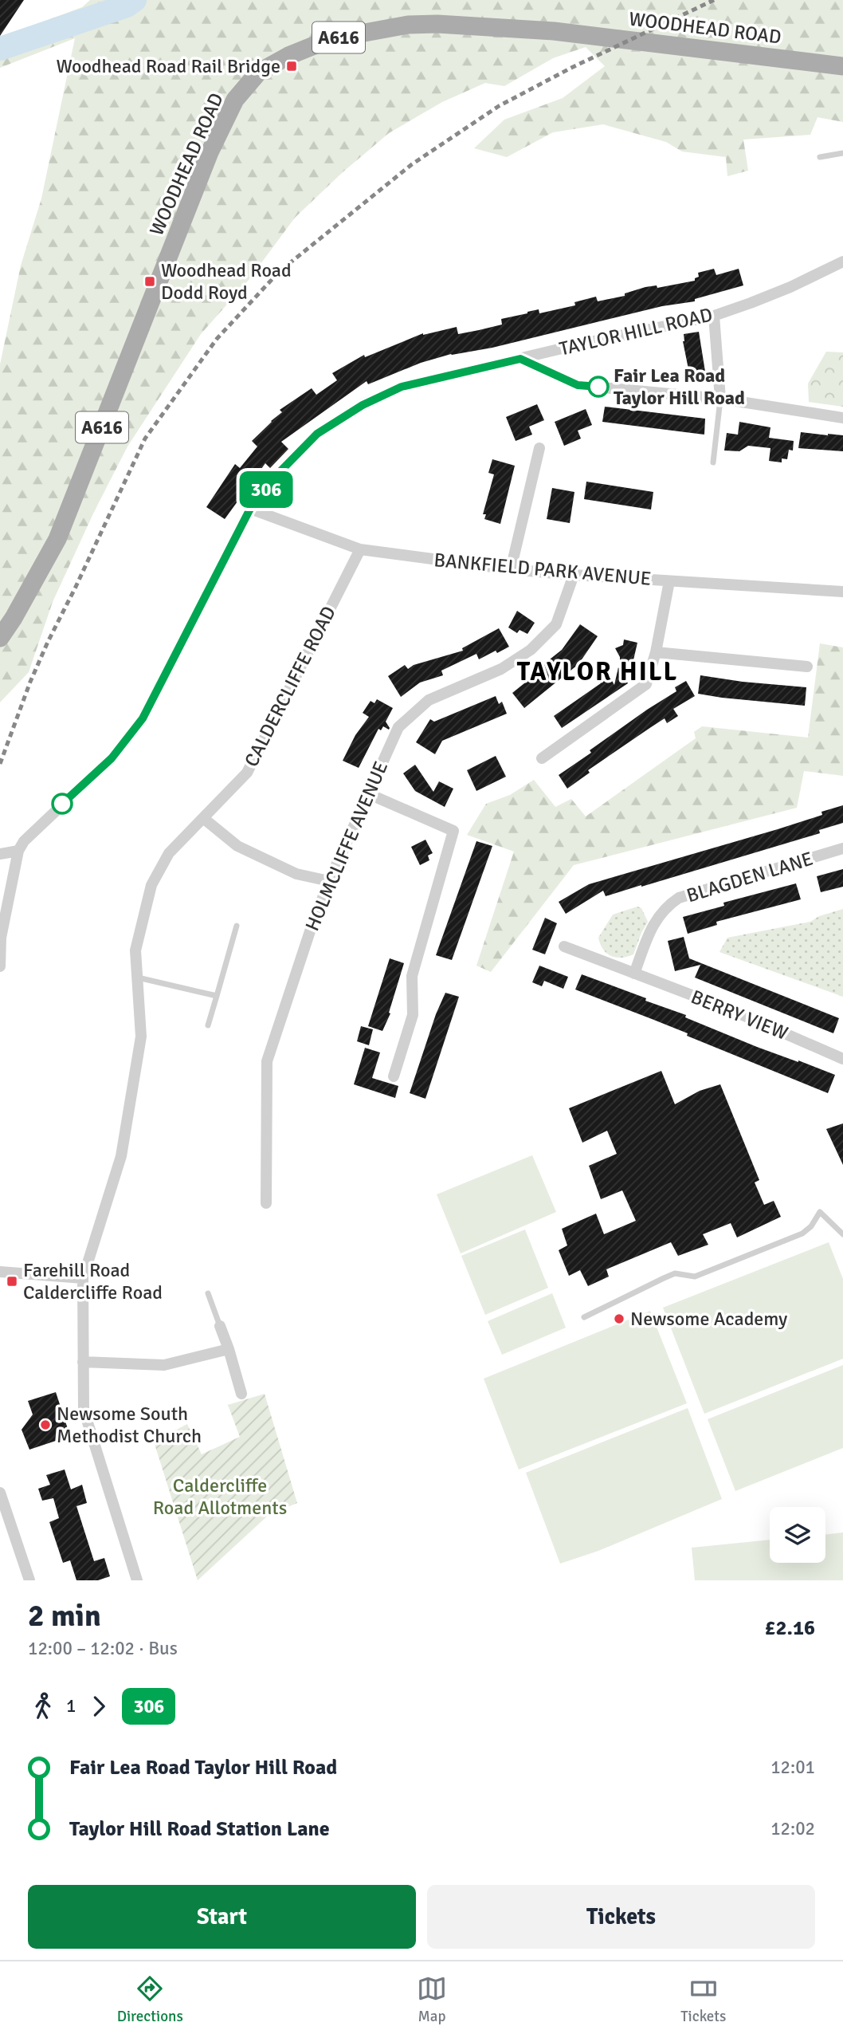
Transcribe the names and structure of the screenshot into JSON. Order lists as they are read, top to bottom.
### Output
{
  "streets": {
    "main road": ["WOODHEAD ROAD", "A616"],
    "street": [
      "TAYLOR HILL ROAD",
      "BANKFIELD PARK AVENUE",
      "CALDERCLIFFE ROAD",
      "HOLMCLIFFE AVENUE",
      "BLAGDEN LANE",
      "BERRY VIEW"
    ]
  },
  "crossings": [
    ["TAYLOR HILL ROAD", "BANKFIELD PARK AVENUE"],
    ["BANKFIELD PARK AVENUE", "CALDERCLIFFE ROAD"],
    ["BANKFIELD PARK AVENUE", "HOLMCLIFFE AVENUE"],
    ["BLAGDEN LANE", "BERRY VIEW"]
  ],
  "districts": ["TAYLOR HILL"],
  "parks": ["Caldercliffe Road Allotments"],
  "places": {
    "transit": ["Woodhead Road Rail Bridge", "Woodhead Road Dodd Royd", "Farehill Road Caldercliffe Road"],
    "other": ["Fair Lea Road Taylor Hill Road", "Newsome Academy", "Newsome South Methodist Church"]
  },
  "lines": ["bus line 306"],
  "page": {
    "on_map": "306",
    "heading": ["2 min", "12:00 – 12:02 · Bus", "£2.16"],
    "legs": ["1", "306"],
    "list": [
      {
        "name": "Fair Lea Road Taylor Hill Road",
        "value": "12:01"
      },
      {
        "name": "Taylor Hill Road Station Lane",
        "value": "12:02"
      }
    ],
    "buttons": ["Start", "Tickets"],
    "tabs": ["Directions", "Map", "Tickets"]
  }
}
